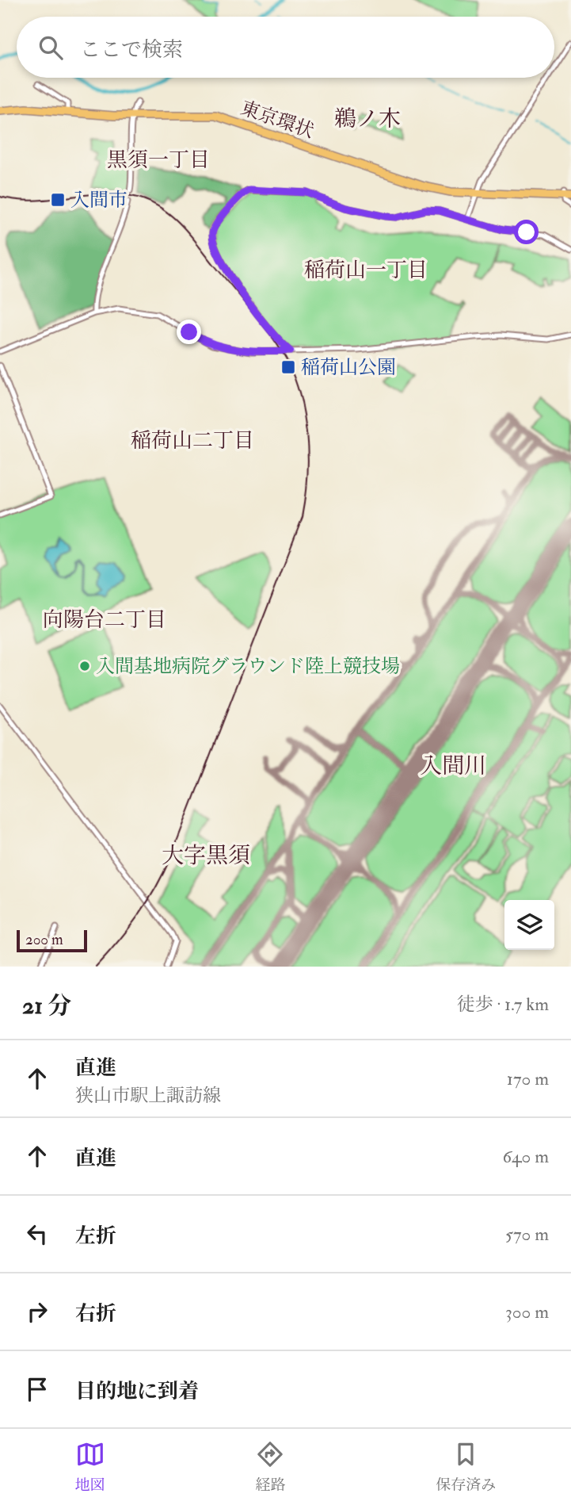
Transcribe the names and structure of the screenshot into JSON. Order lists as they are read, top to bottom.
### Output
{
  "streets": {
    "highway": ["東京環状"]
  },
  "districts": [
    "鵜ノ木",
    "黒須一丁目",
    "稲荷山一丁目",
    "稲荷山二丁目",
    "向陽台二丁目",
    "入間川",
    "大字黒須"
  ],
  "places": {
    "transit": ["入間市", "稲荷山公園"],
    "other": ["入間基地病院グラウンド陸上競技場"]
  },
  "scale_bar": "200 m",
  "page": {
    "search": "ここで検索",
    "scale": "200 m",
    "heading": ["21 分", "徒歩 · 1.7 km"],
    "list": [
      ["直進", "狭山市駅上諏訪線", "170 m"],
      ["直進", "640 m"],
      ["左折", "570 m"],
      ["右折", "300 m"],
      "目的地に到着"
    ],
    "nav": ["地図", "経路", "保存済み"]
  }
}
